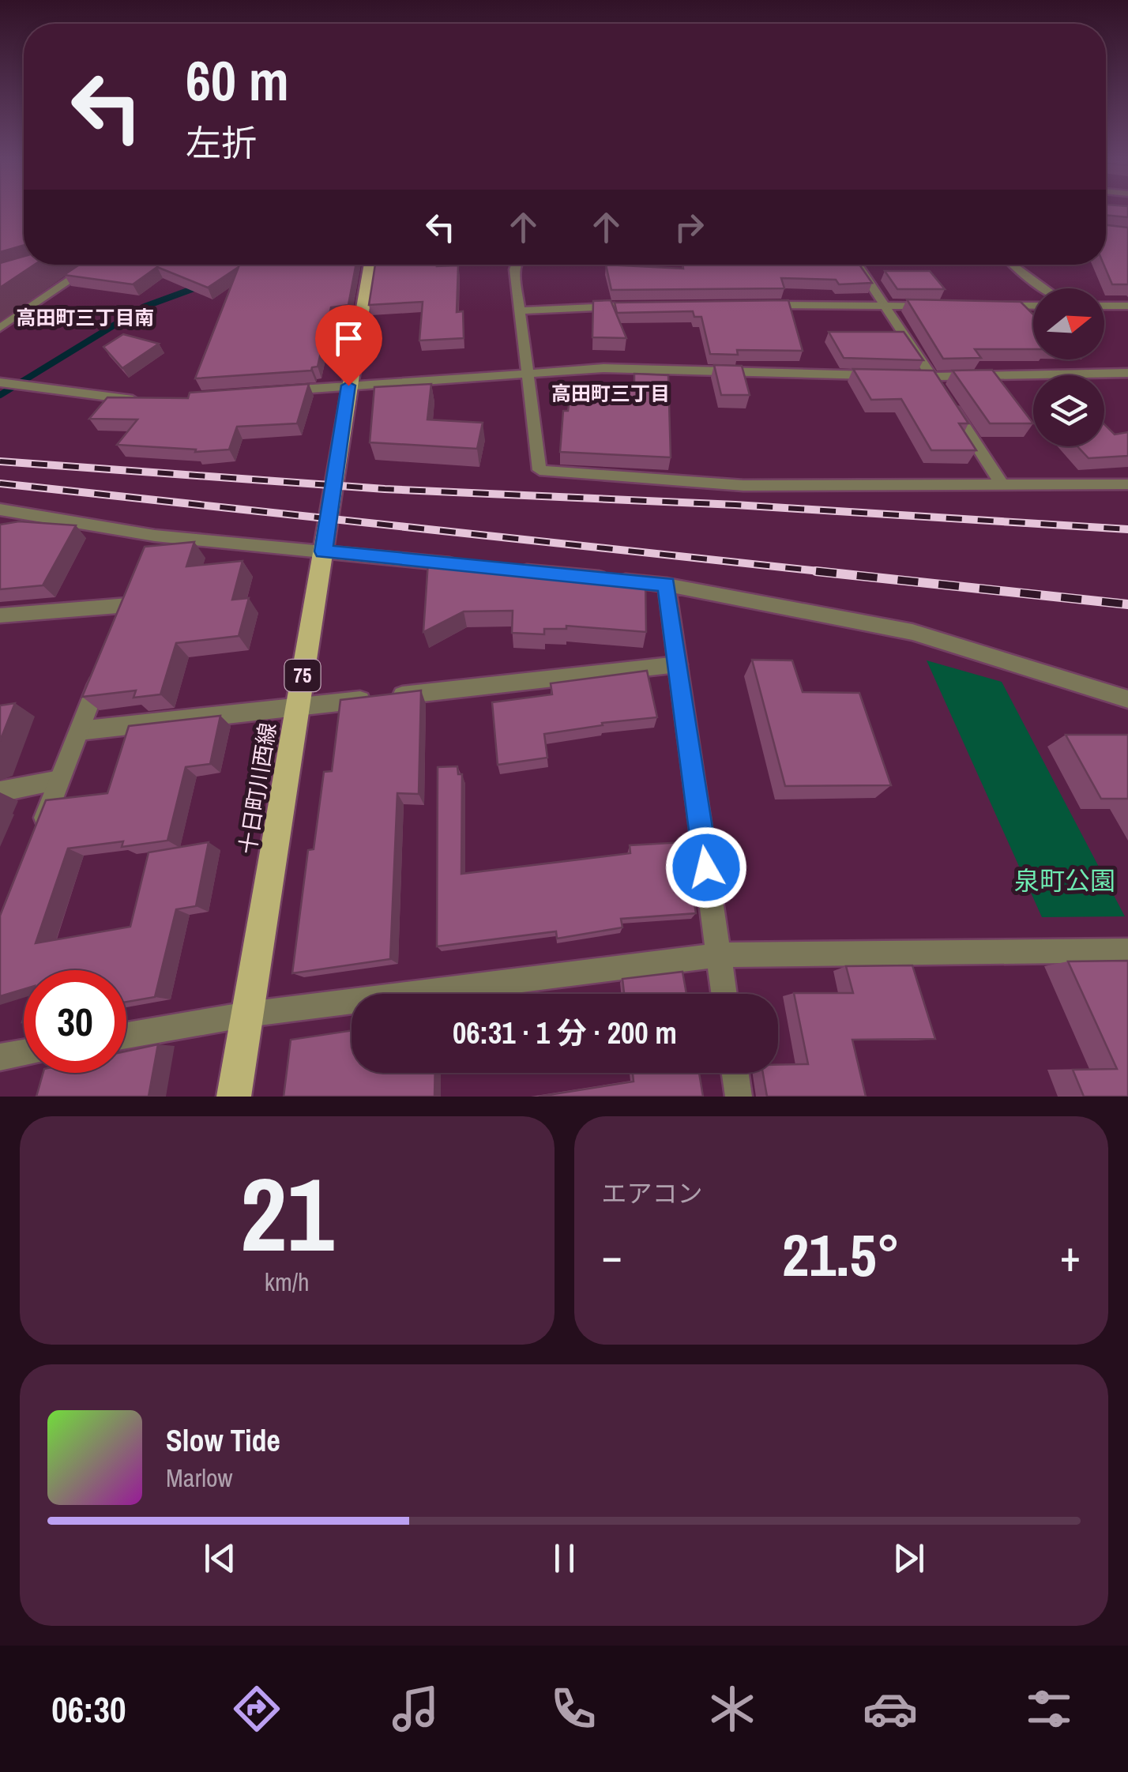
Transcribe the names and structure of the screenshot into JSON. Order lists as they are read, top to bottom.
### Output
{
  "streets": {
    "main road": ["75", "十日町川西線"]
  },
  "districts": ["高田町三丁目南", "高田町三丁目"],
  "parks": ["泉町公園"],
  "north": "right",
  "page": {
    "turn": ["60 m", "左折"],
    "limit": "30",
    "trip": "06:31 · 1 分 · 200 m",
    "tile": [
      ["21", "km/h"],
      "エアコン"
    ],
    "heat": ["−", "21.5°", "+"],
    "song": ["Slow Tide", "Marlow"],
    "tabs": "06:30"
  }
}
